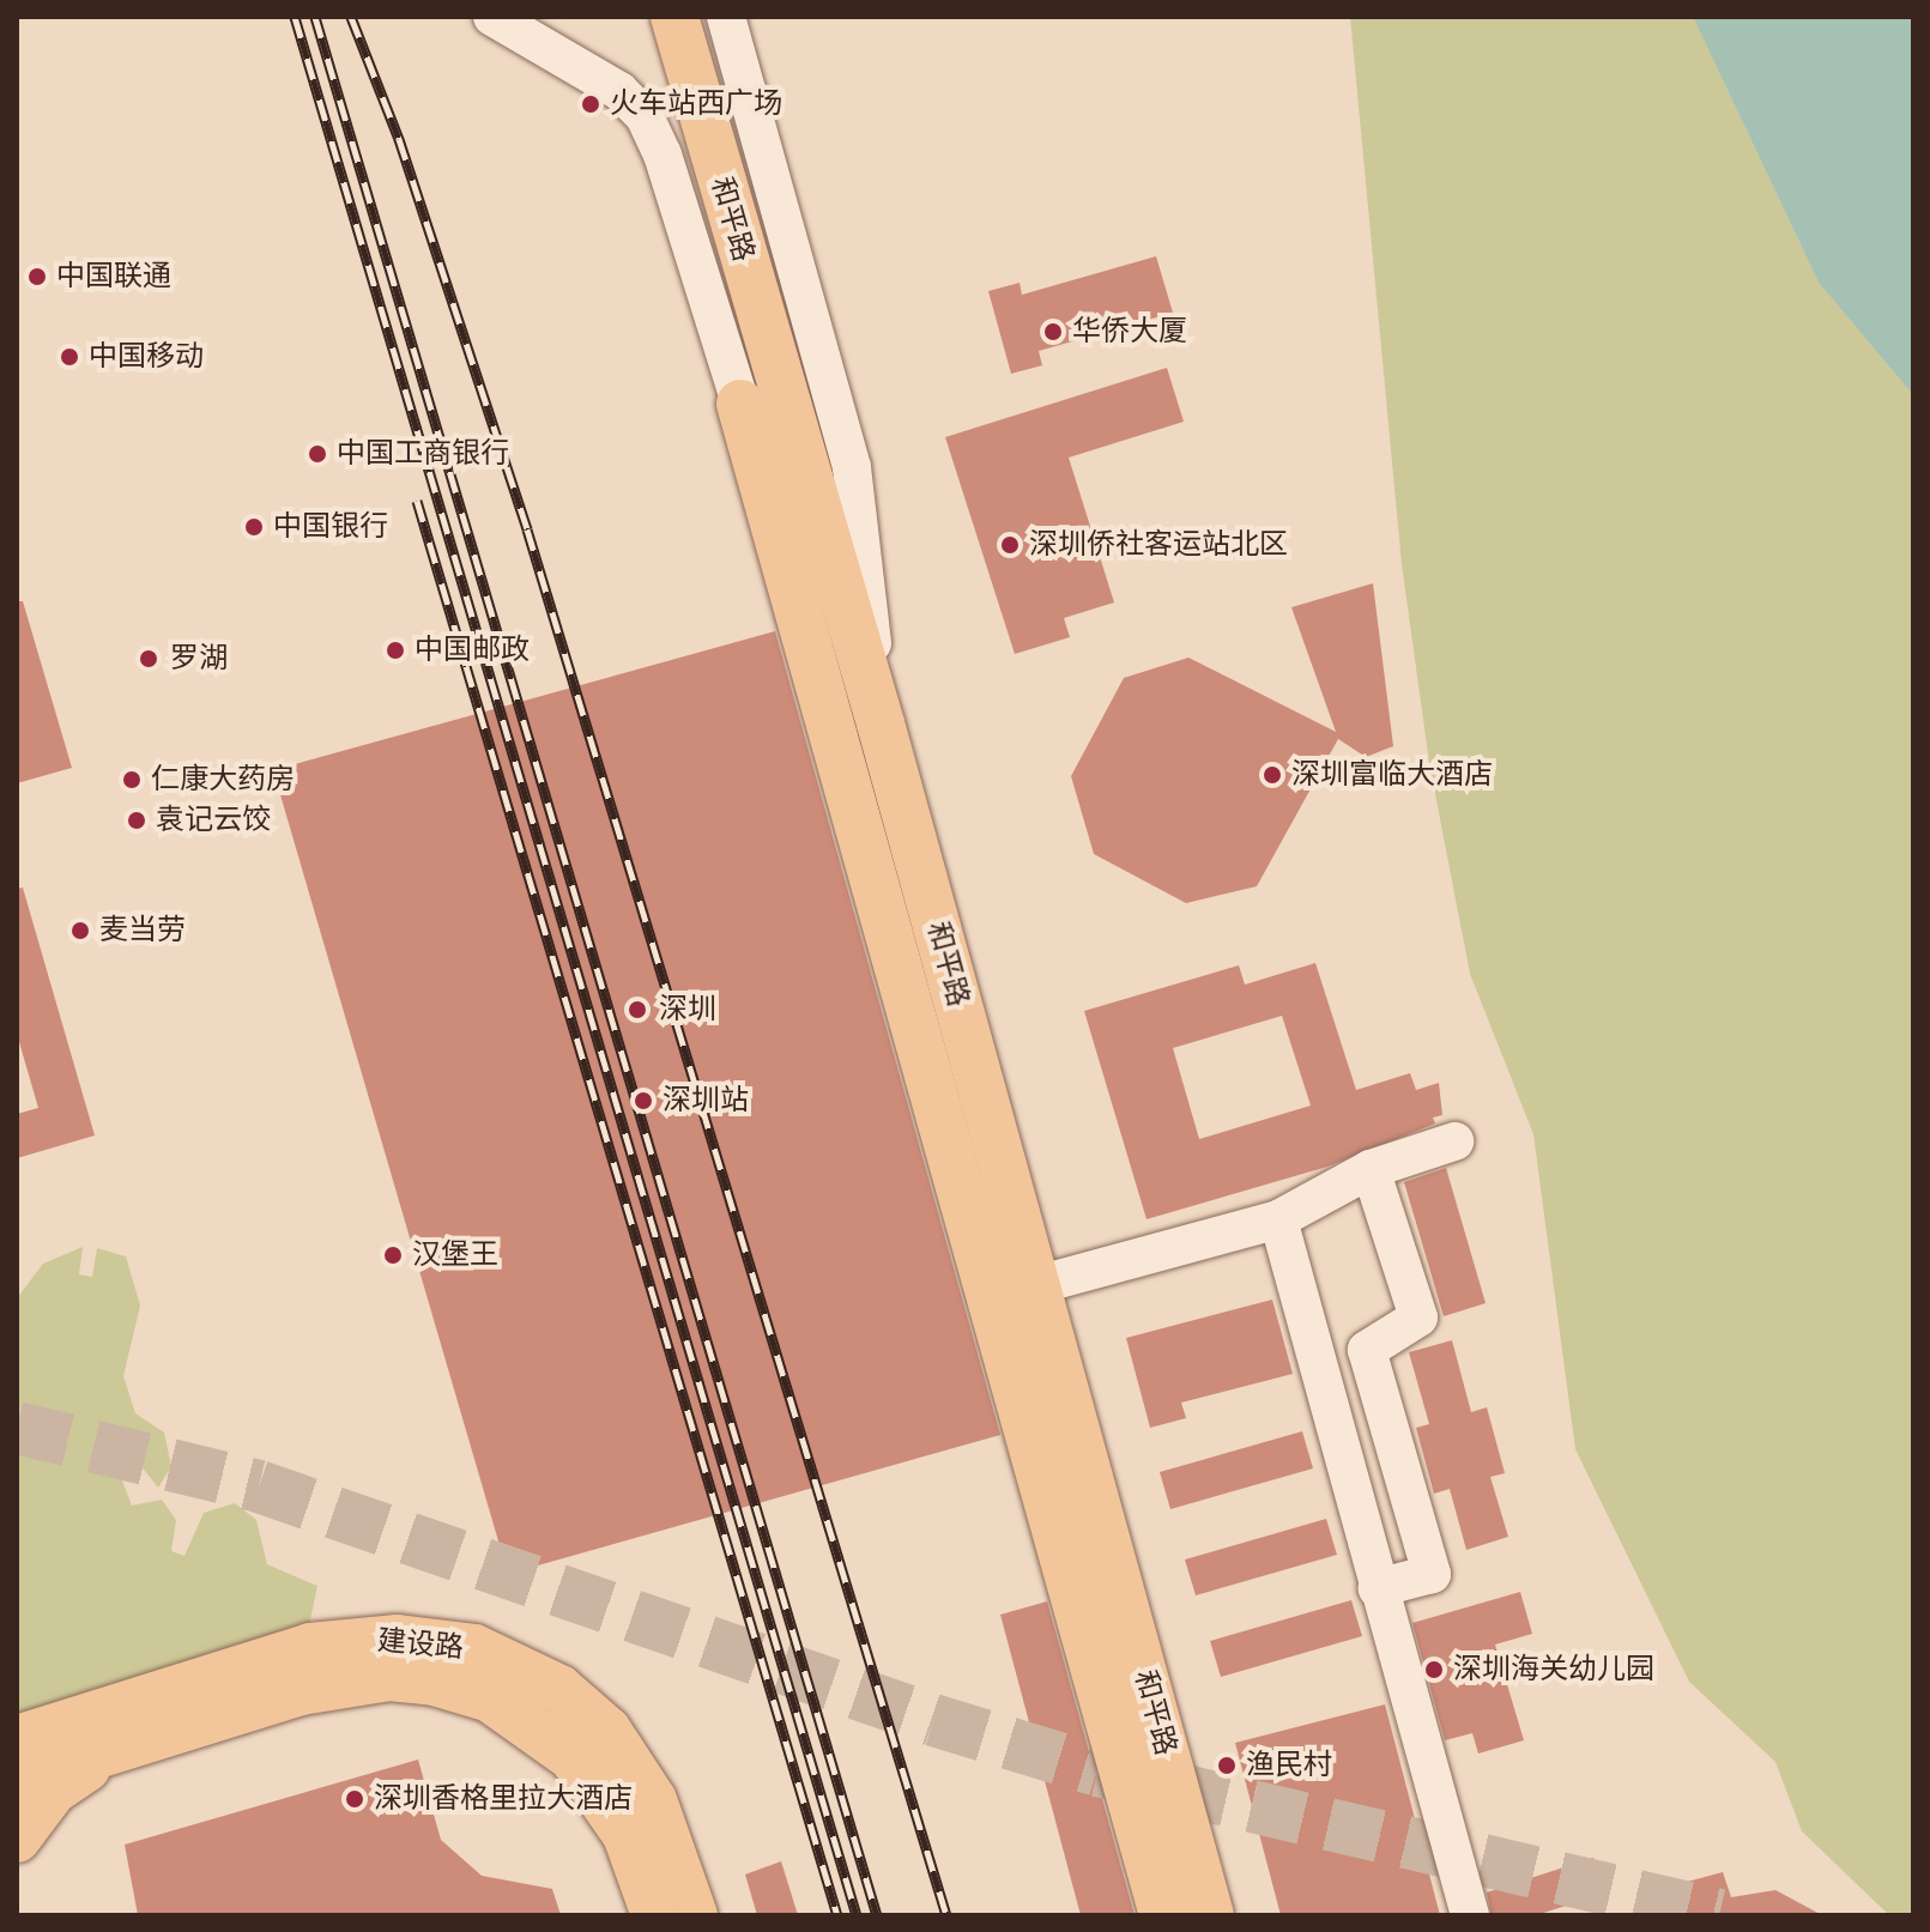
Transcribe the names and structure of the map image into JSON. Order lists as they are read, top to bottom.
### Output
{
  "streets": {
    "main road": ["和平路", "建设路"]
  },
  "places": [
    "火车站西广场",
    "中国联通",
    "华侨大厦",
    "中国移动",
    "中国工商银行",
    "中国银行",
    "深圳侨社客运站北区",
    "中国邮政",
    "罗湖",
    "深圳富临大酒店",
    "仁康大药房",
    "袁记云饺",
    "麦当劳",
    "深圳",
    "深圳站",
    "汉堡王",
    "深圳海关幼儿园",
    "渔民村",
    "深圳香格里拉大酒店"
  ]
}
